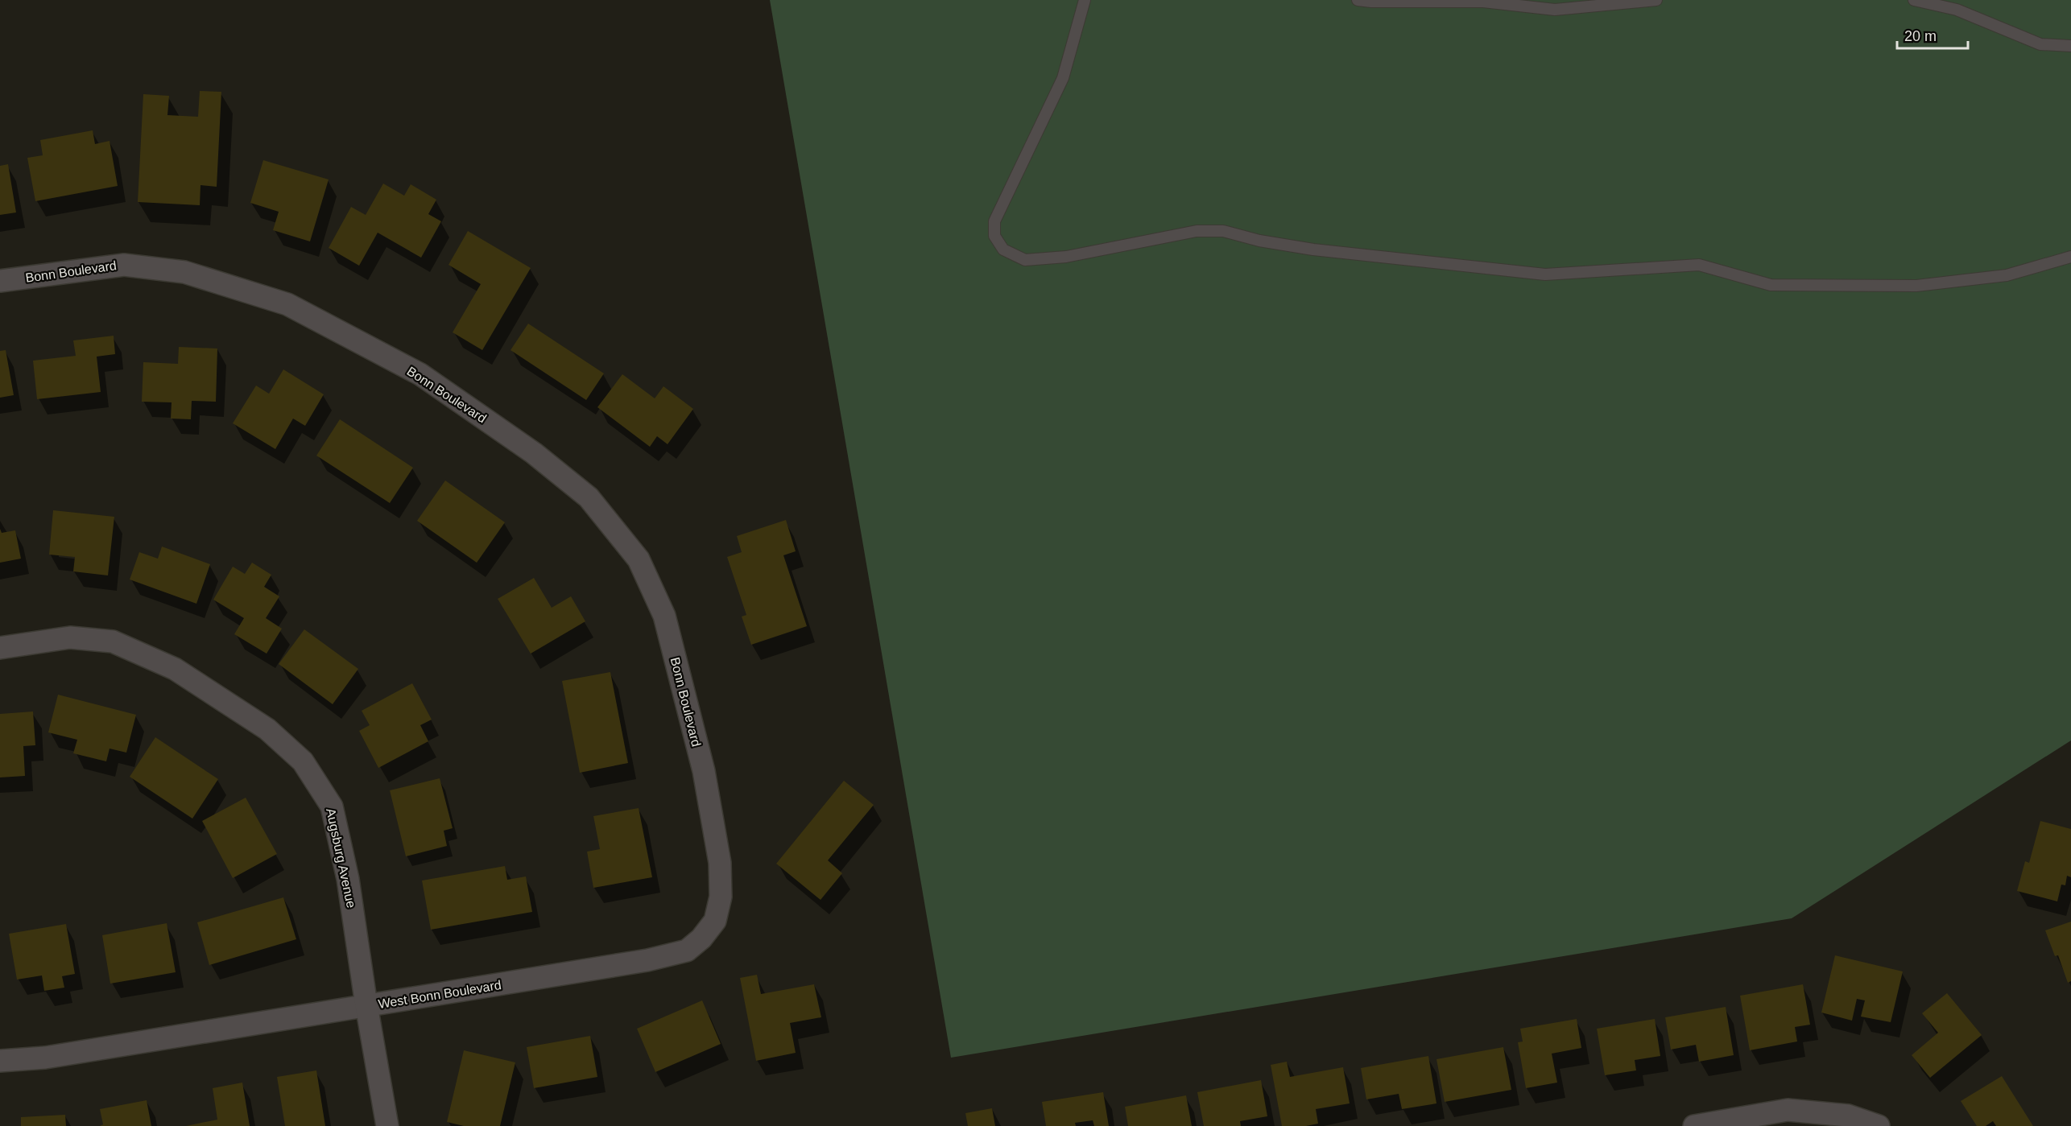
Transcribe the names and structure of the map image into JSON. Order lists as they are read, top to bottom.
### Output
{
  "streets": {
    "street": ["Bonn Boulevard", "Augsburg Avenue", "West Bonn Boulevard"]
  },
  "crossings": [
    ["Bonn Boulevard", "West Bonn Boulevard"],
    ["Augsburg Avenue", "West Bonn Boulevard"]
  ],
  "scale_bar": "20 m"
}
